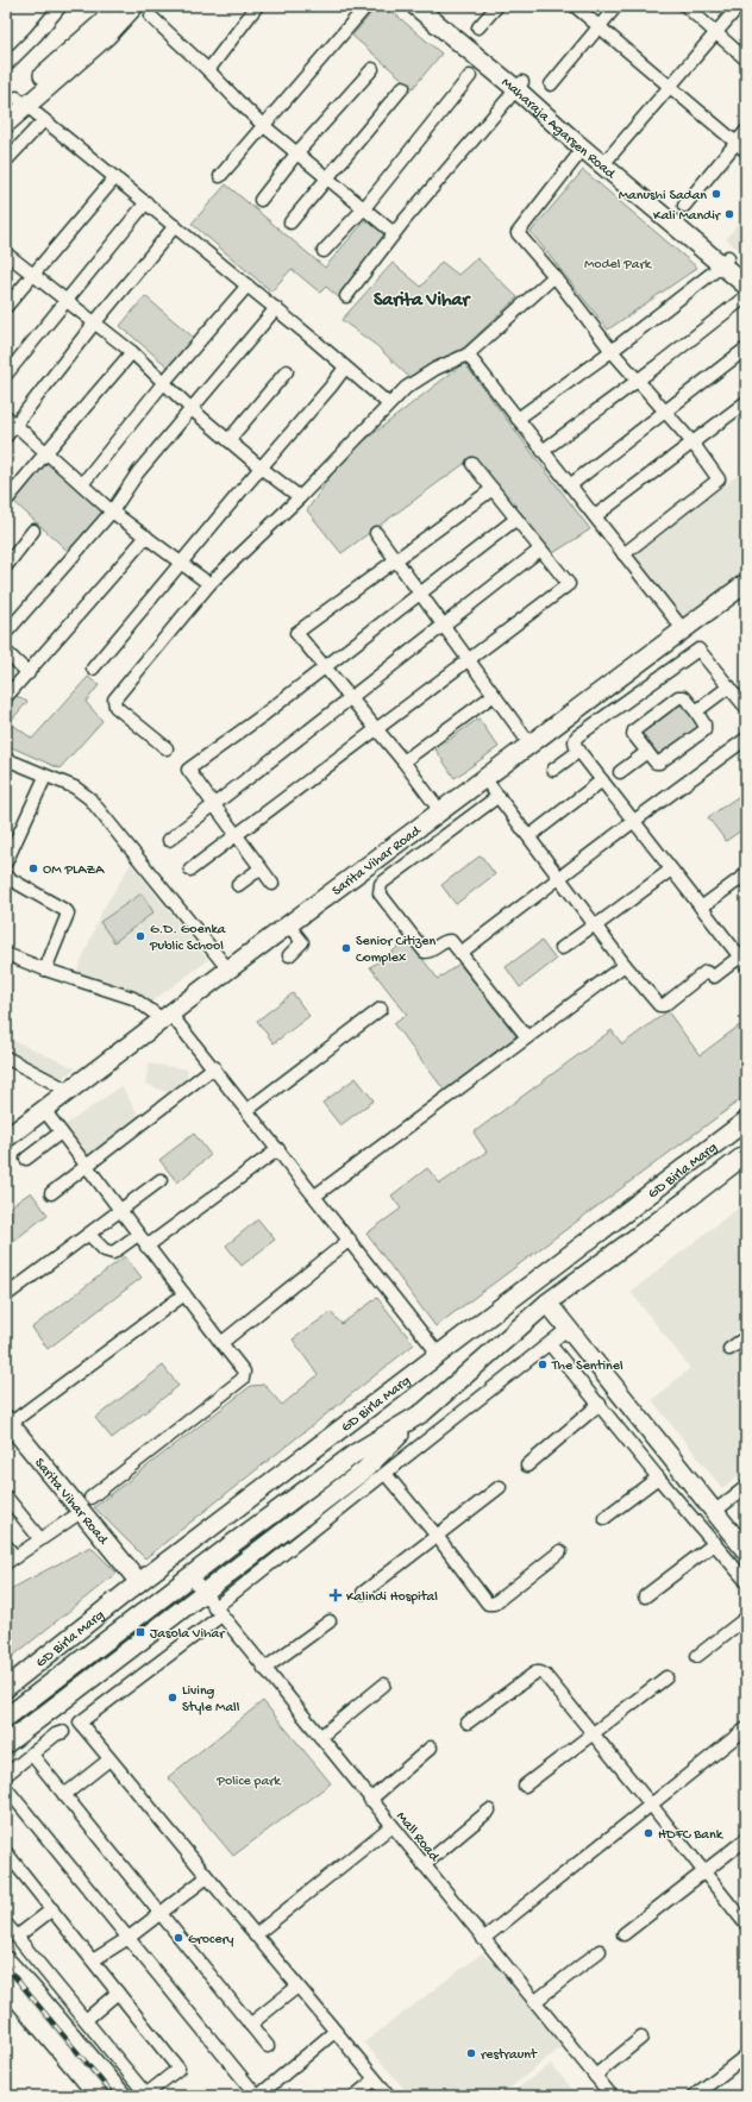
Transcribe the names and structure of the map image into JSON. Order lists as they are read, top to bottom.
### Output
{
  "streets": {
    "street": [
      "Maharaja Agarsen Road",
      "Sarita Vihar Road",
      "GD Birla Marg",
      "Mall Road"
    ]
  },
  "crossings": [
    ["Sarita Vihar Road", "GD Birla Marg"],
    ["GD Birla Marg", "Mall Road"]
  ],
  "districts": ["Sarita Vihar"],
  "parks": ["Model Park", "Police park"],
  "places": {
    "other": [
      "Manushi Sadan",
      "Kali Mandir",
      "OM PLAZA",
      "G.D. Goenka Public School",
      "Senior Citizen Complex",
      "The Sentinel",
      "Living Style Mall",
      "HDFC Bank",
      "Grocery",
      "restraunt"
    ],
    "health": ["Kalindi Hospital"],
    "transit": ["Jasola Vihar"]
  }
}
